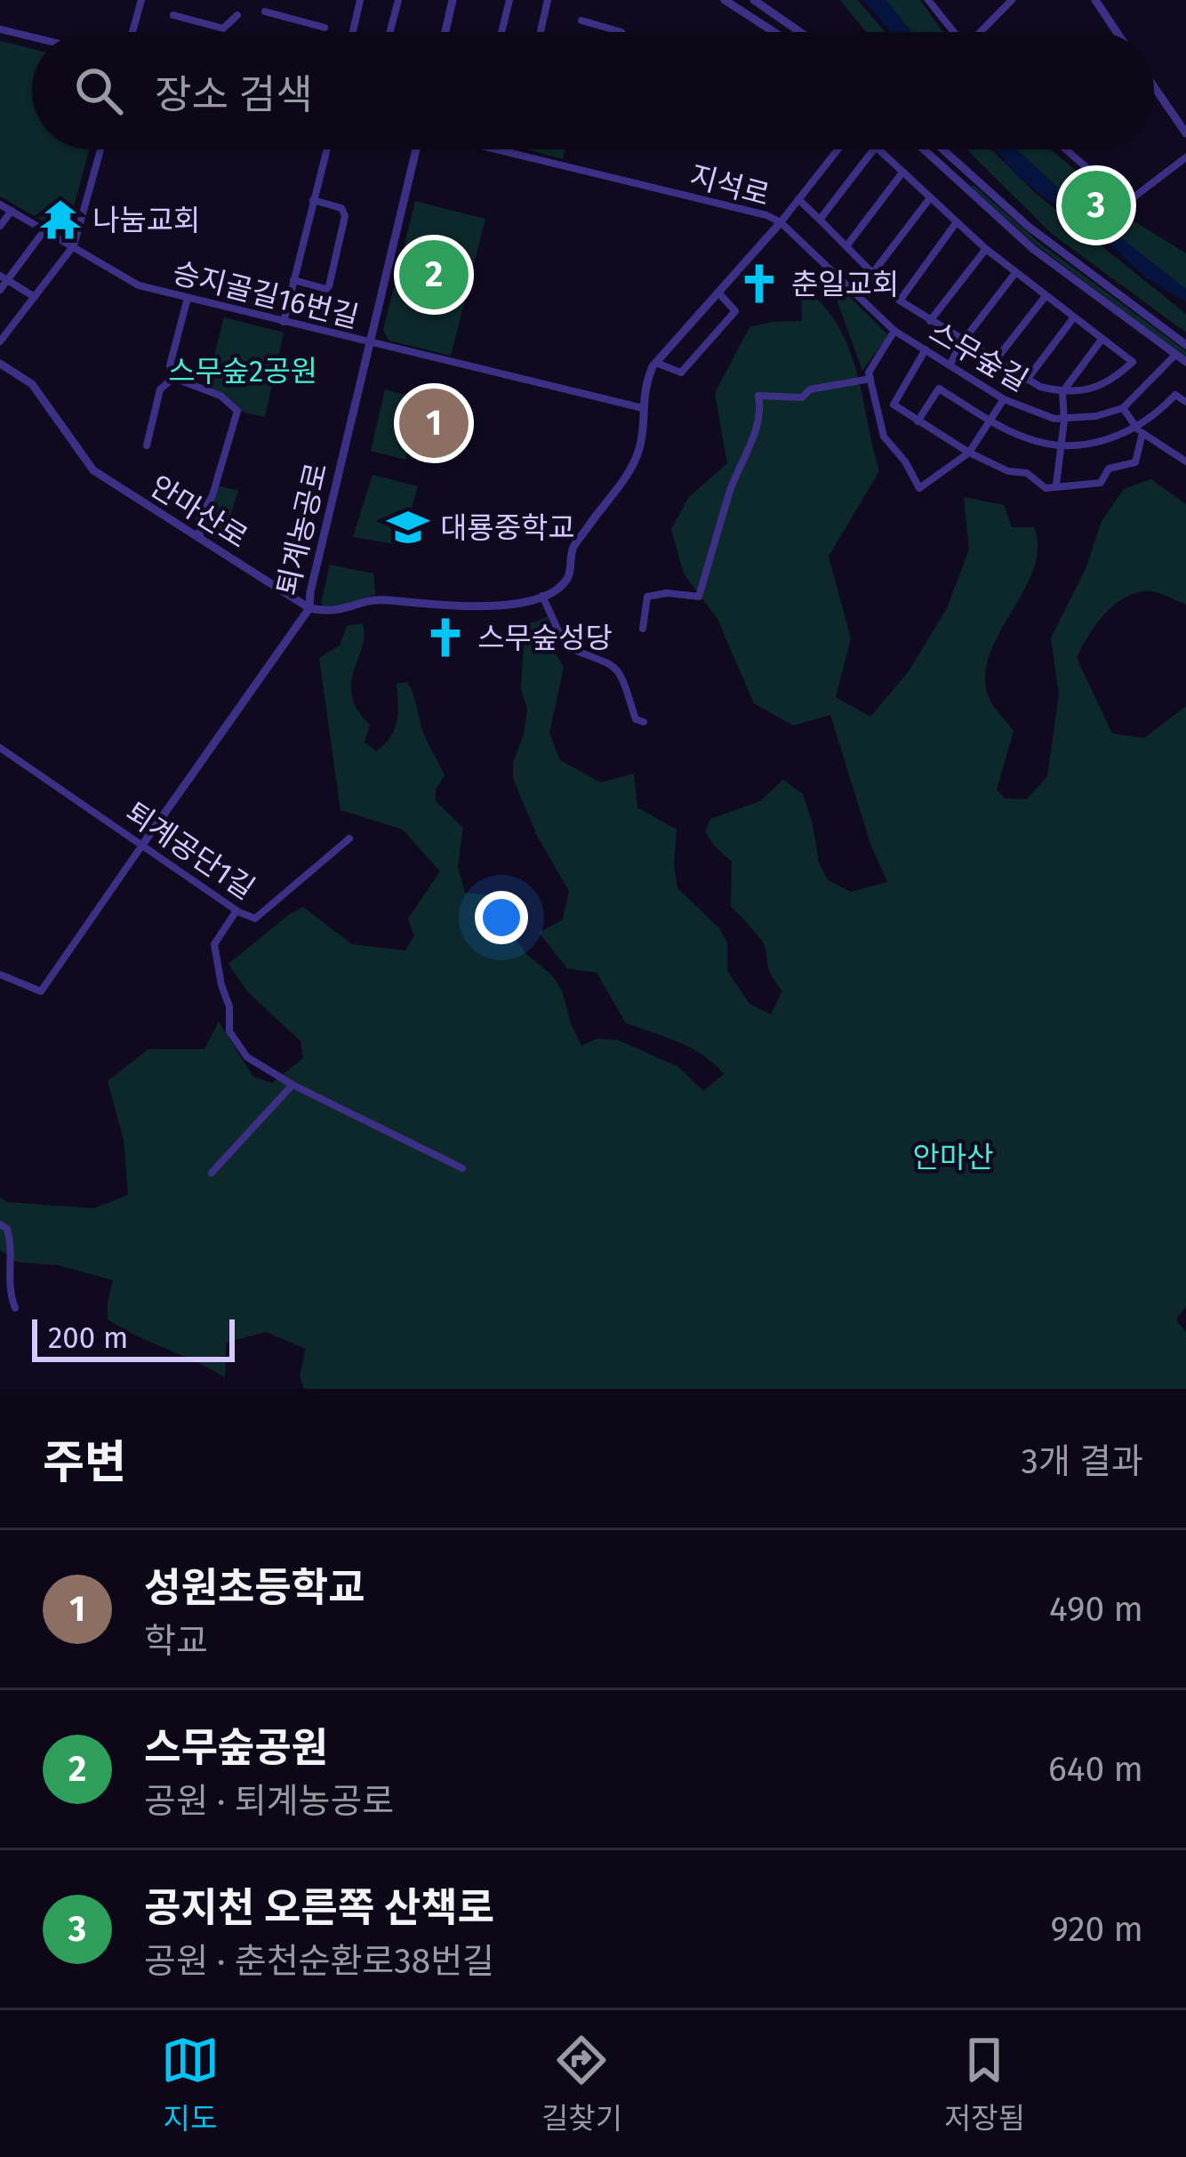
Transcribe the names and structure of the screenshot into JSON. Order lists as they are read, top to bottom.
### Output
{
  "streets": {
    "street": [
      "지석로",
      "승지골길16번길",
      "스무숲길",
      "안마산로",
      "퇴계농공로",
      "퇴계공단1길"
    ]
  },
  "crossings": [
    ["지석로", "스무숲길"],
    ["승지골길16번길", "퇴계농공로"],
    ["안마산로", "퇴계농공로"],
    ["퇴계농공로", "퇴계공단1길"]
  ],
  "parks": ["스무숲2공원", "안마산"],
  "places": {
    "temple": ["나눔교회"],
    "church": ["춘일교회", "스무숲성당"],
    "school or university": ["대룡중학교"]
  },
  "scale_bar": "200 m",
  "page": {
    "search": "장소 검색",
    "pins": ["3", "2", "1"],
    "scale": "200 m",
    "heading": ["주변", "3개 결과"],
    "list": [
      {
        "mark": "1",
        "name": "성원초등학교",
        "note": "학교",
        "value": "490 m"
      },
      {
        "mark": "2",
        "name": "스무숲공원",
        "note": "공원 · 퇴계농공로",
        "value": "640 m"
      },
      {
        "mark": "3",
        "name": "공지천 오른쪽 산책로",
        "note": "공원 · 춘천순환로38번길",
        "value": "920 m"
      }
    ],
    "nav": ["지도", "길찾기", "저장됨"]
  }
}
